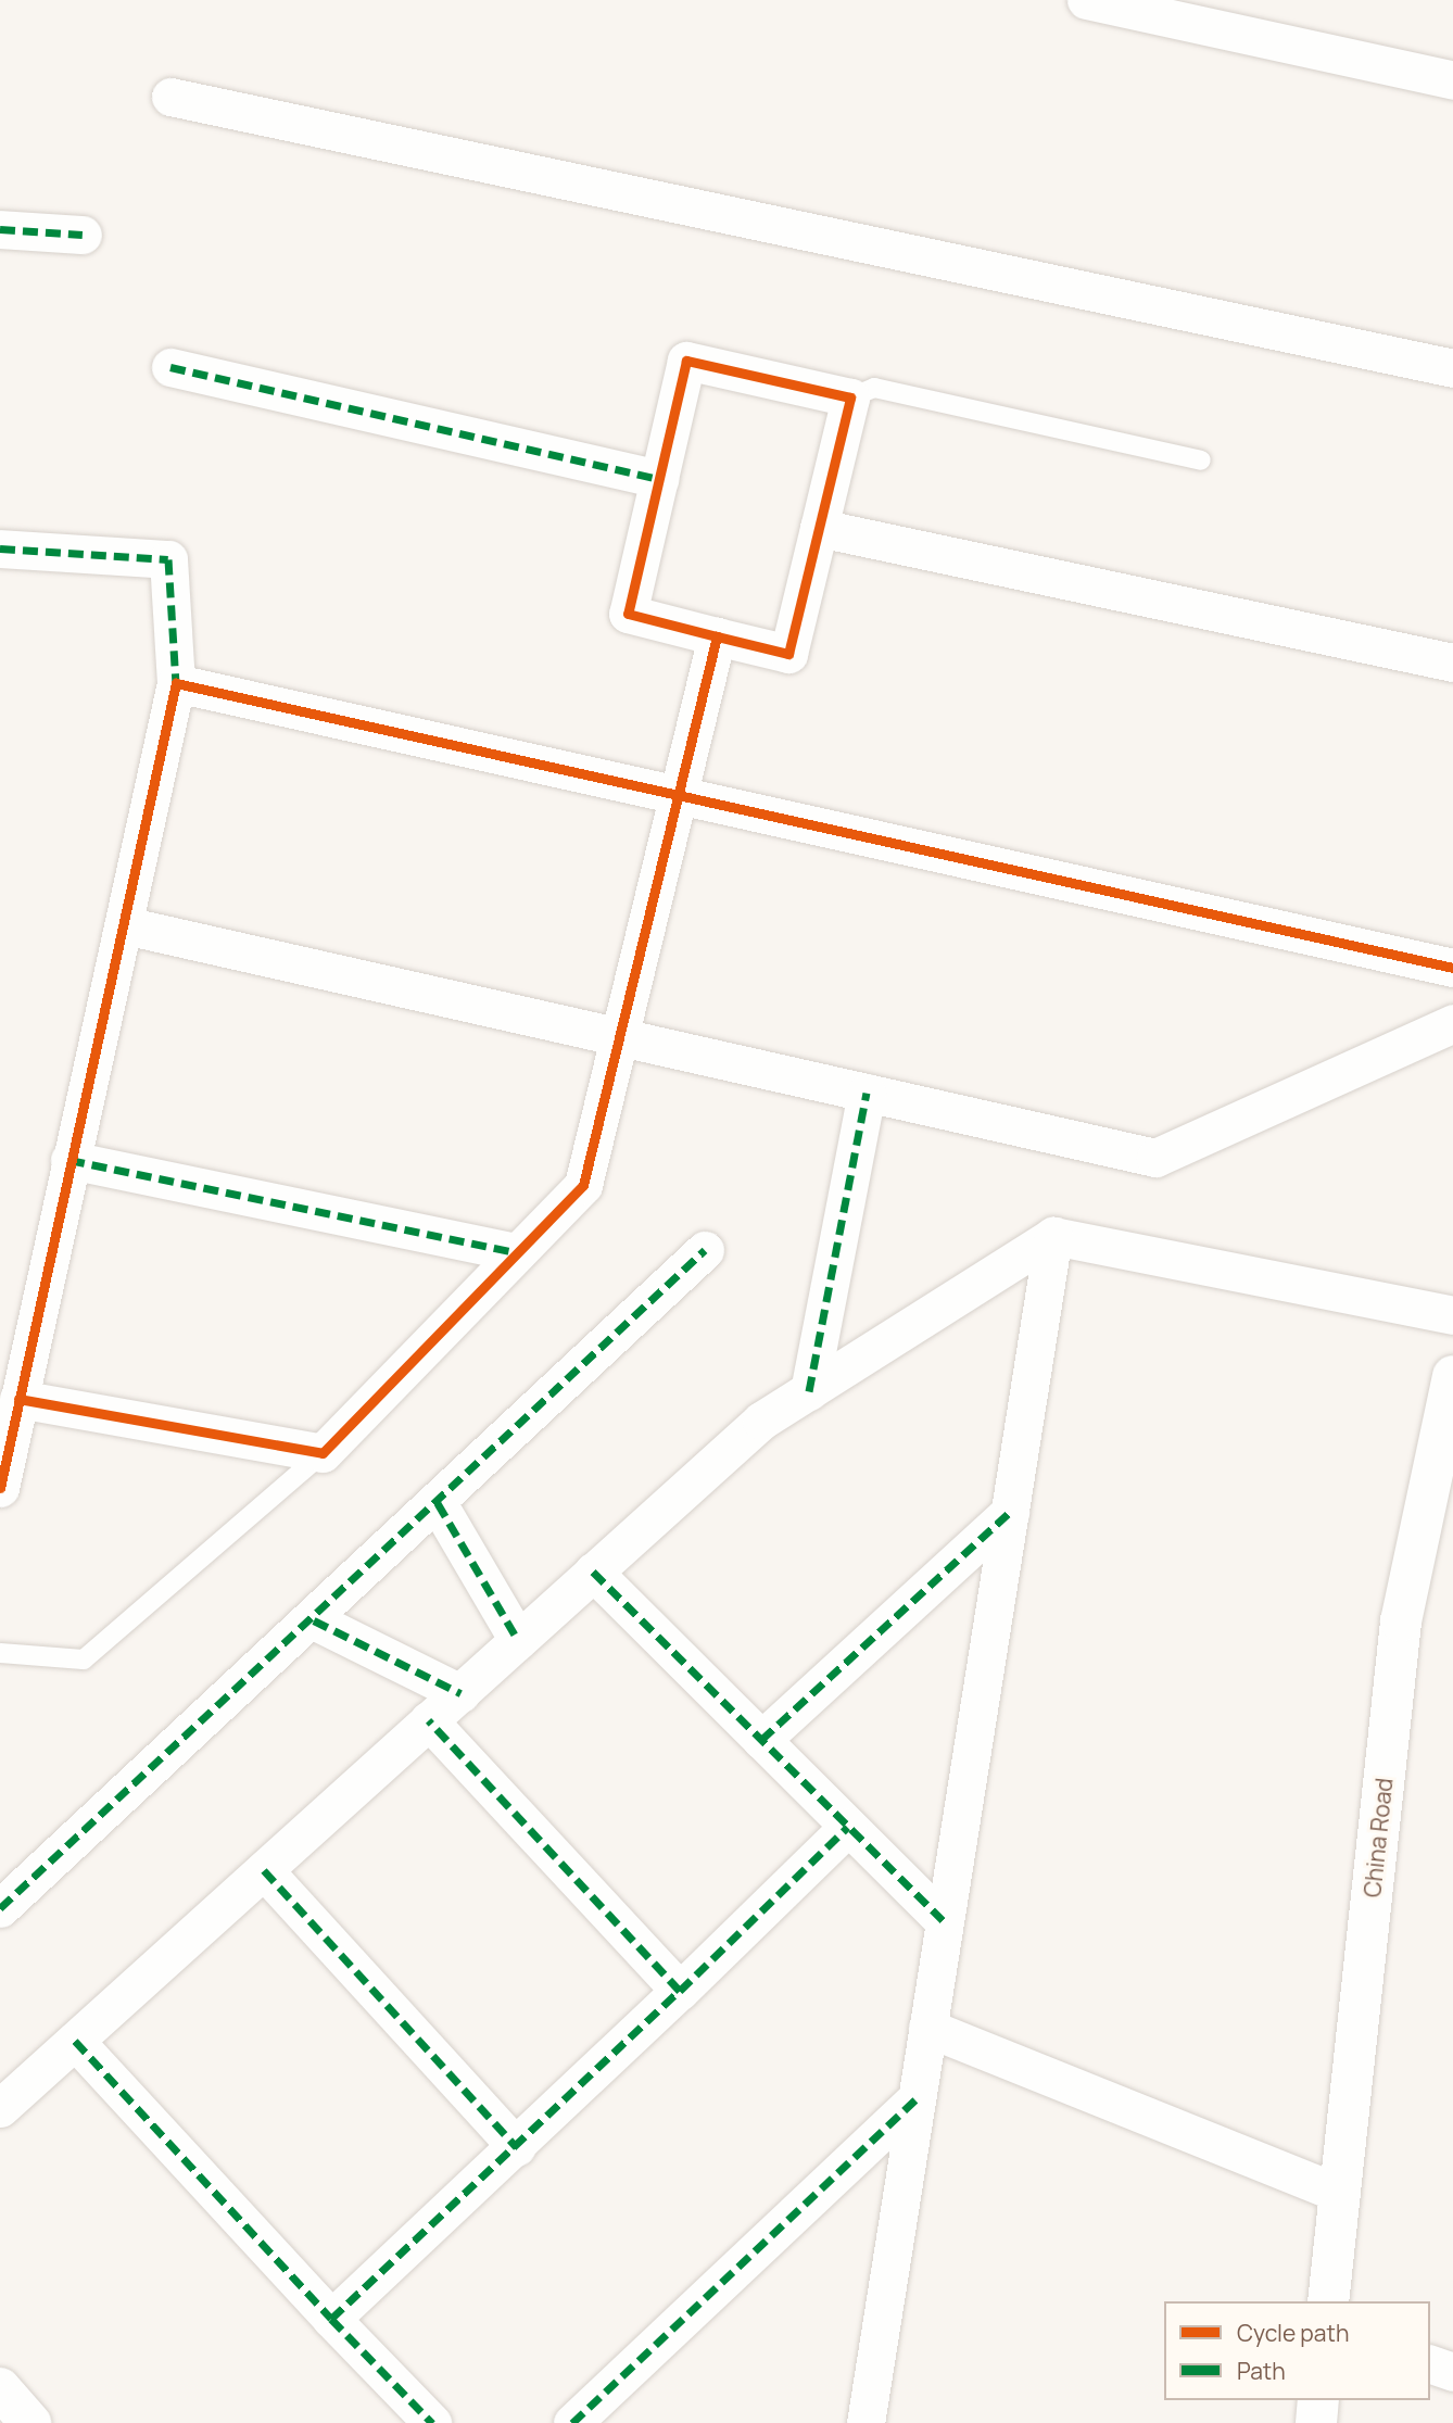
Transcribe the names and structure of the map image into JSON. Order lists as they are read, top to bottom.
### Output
{
  "streets": {
    "main road": ["China Road"]
  },
  "legend": ["Cycle path", "Path"]
}
